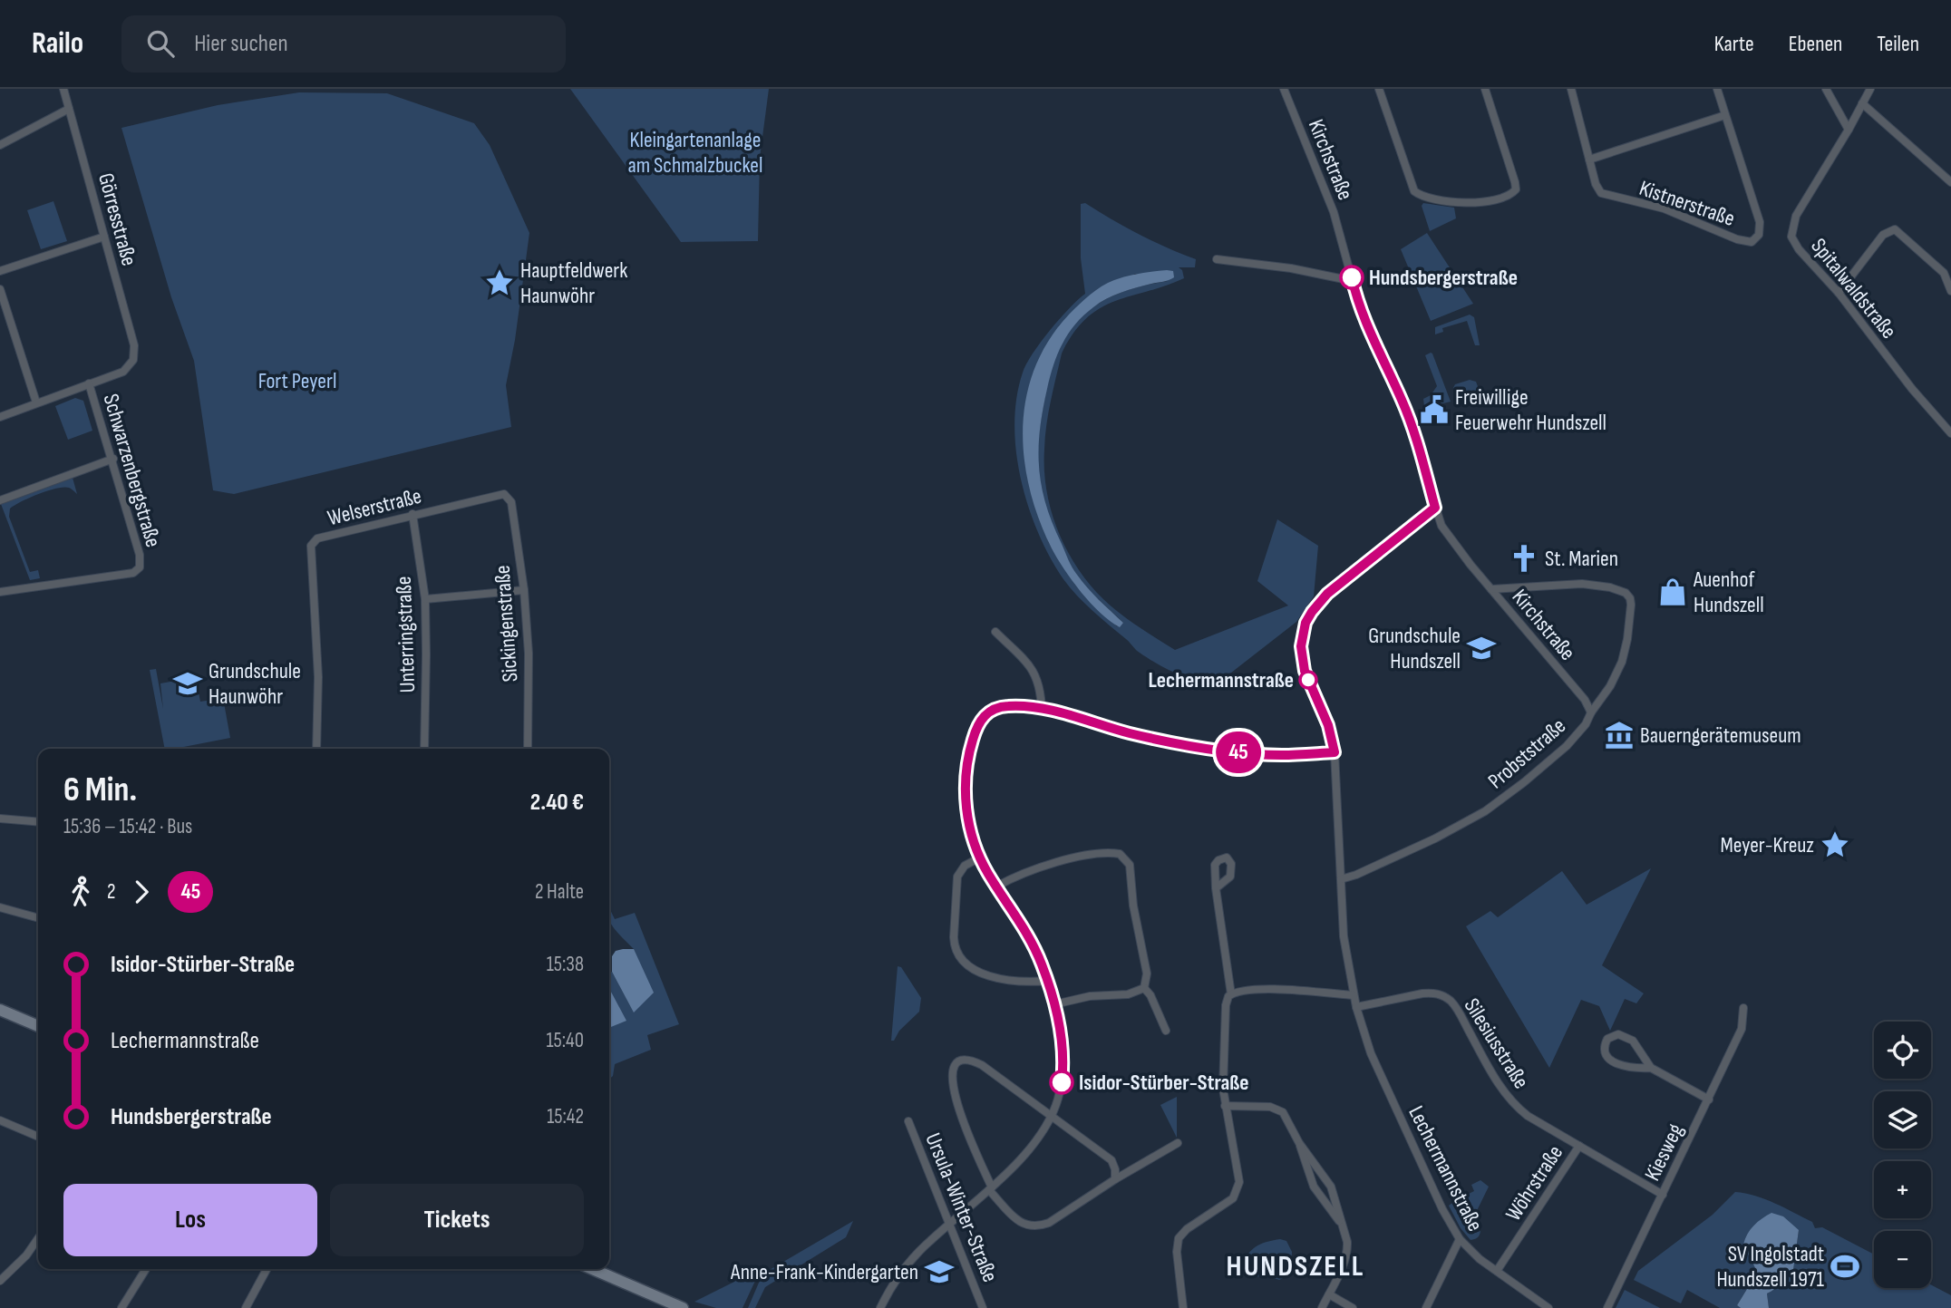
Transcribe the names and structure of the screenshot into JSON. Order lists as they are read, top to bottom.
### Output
{
  "streets": {
    "street": [
      "Kirchstraße",
      "Kistnerstraße",
      "Görresstraße",
      "Spitalwaldstraße",
      "Schwarzenbergstraße",
      "Welserstraße",
      "Sickingenstraße",
      "Unterringstraße",
      "Probststraße",
      "Silesiusstraße",
      "Kiesweg",
      "Lechermannstraße",
      "Wöhrstraße",
      "Ursula-Winter-Straße"
    ]
  },
  "crossings": [
    ["Kirchstraße", "Probststraße"],
    ["Kirchstraße", "Lechermannstraße"],
    ["Görresstraße", "Schwarzenbergstraße"],
    ["Welserstraße", "Sickingenstraße"],
    ["Welserstraße", "Unterringstraße"],
    ["Probststraße", "Lechermannstraße"],
    ["Silesiusstraße", "Kiesweg"],
    ["Silesiusstraße", "Lechermannstraße"],
    ["Silesiusstraße", "Wöhrstraße"],
    ["Lechermannstraße", "Wöhrstraße"]
  ],
  "districts": ["HUNDSZELL"],
  "parks": ["Kleingartenanlage am Schmalzbuckel", "Fort Peyerl"],
  "places": {
    "other": ["Hundsbergerstraße", "Lechermannstraße", "Isidor-Stürber-Straße"],
    "place": ["Hauptfeldwerk Haunwöhr", "Meyer-Kreuz"],
    "public building": ["Freiwillige Feuerwehr Hundszell"],
    "church": ["St. Marien"],
    "shop": ["Auenhof Hundszell"],
    "school or university": ["Grundschule Hundszell", "Grundschule Haunwöhr", "Anne-Frank-Kindergarten"],
    "museum": ["Bauerngerätemuseum"],
    "sports": ["SV Ingolstadt Hundszell 1971"]
  },
  "lines": ["bus line 45"],
  "page": {
    "header": "Railo",
    "search": "Hier suchen",
    "nav": ["Karte", "Ebenen", "Teilen"],
    "on_map": "45",
    "heading": ["6 Min.", "15:36 – 15:42 · Bus", "2.40 €"],
    "legs": ["2", "45", "2 Halte"],
    "list": [
      {
        "name": "Isidor-Stürber-Straße",
        "value": "15:38"
      },
      {
        "name": "Lechermannstraße",
        "value": "15:40"
      },
      {
        "name": "Hundsbergerstraße",
        "value": "15:42"
      }
    ],
    "map_buttons": ["+", "−"],
    "buttons": ["Los", "Tickets"]
  }
}
